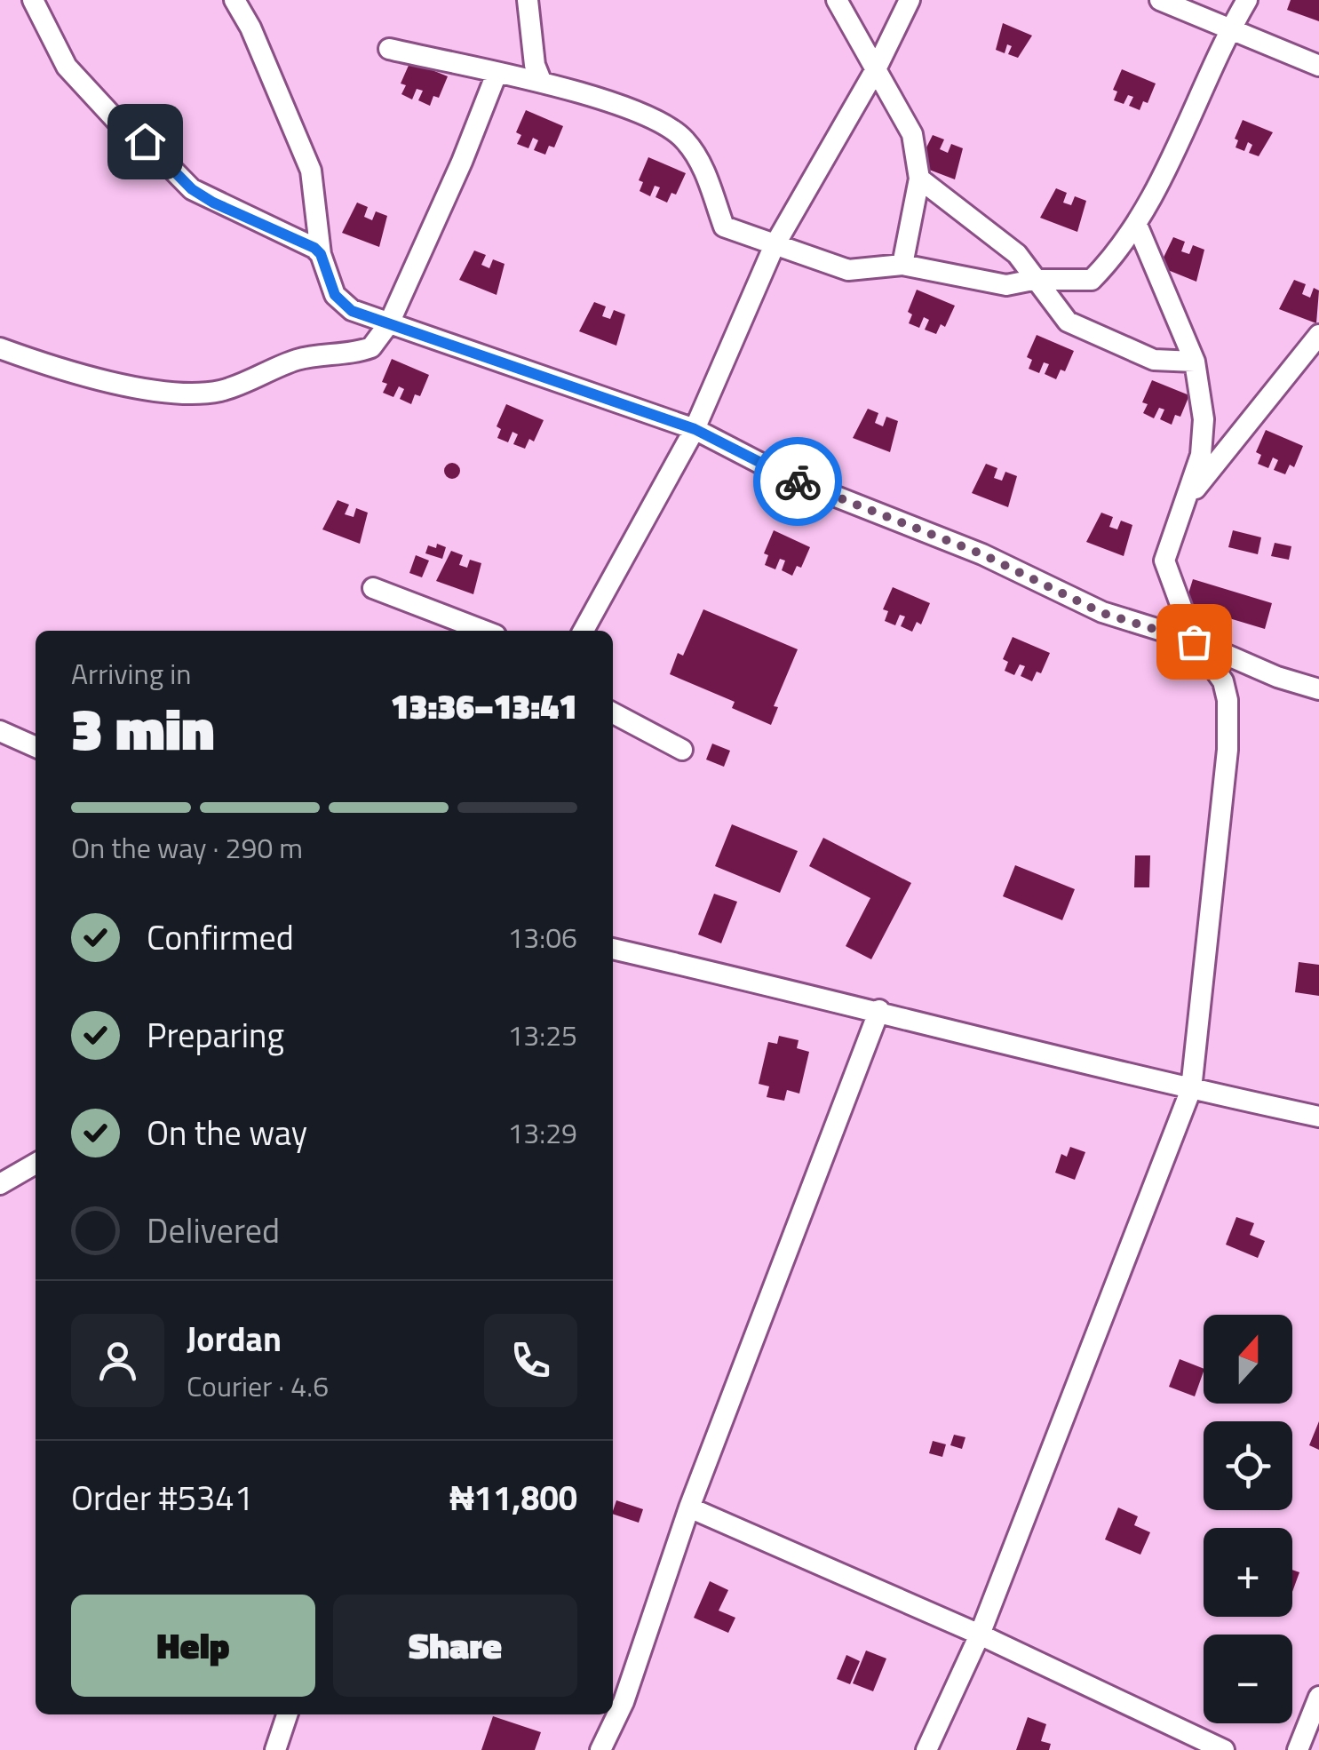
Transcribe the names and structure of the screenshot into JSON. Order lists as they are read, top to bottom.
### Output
{
  "north": "top",
  "page": {
    "heading": ["3 min", "Arriving in", "13:36–13:41"],
    "panel": [
      "Jordan",
      "Courier · 4.6",
      "Order #5341",
      "₦11,800"
    ],
    "bar": "On the way · 290 m",
    "list": [
      ["Confirmed", "13:06"],
      ["Preparing", "13:25"],
      ["On the way", "13:29"],
      "Delivered"
    ],
    "map_buttons": ["+", "−"],
    "buttons": ["Help", "Share"]
  }
}
